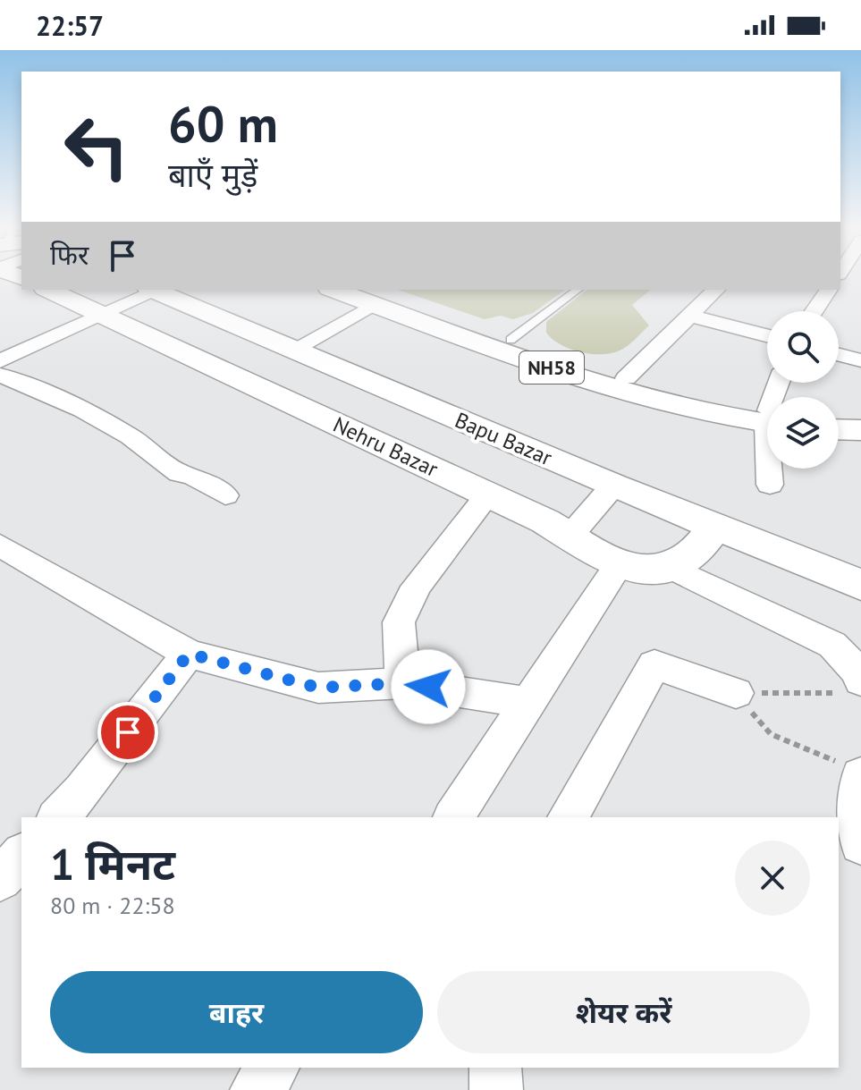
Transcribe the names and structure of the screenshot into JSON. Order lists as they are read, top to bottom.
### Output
{
  "streets": {
    "main road": ["NH58", "Bapu Bazar", "Nehru Bazar"]
  },
  "page": {
    "status": "22:57",
    "turn": ["60 m", "बाएँ मुड़ें"],
    "then": "फिर",
    "heading": ["1 मिनट", "80 m · 22:58"],
    "buttons": ["बाहर", "शेयर करें"]
  }
}
